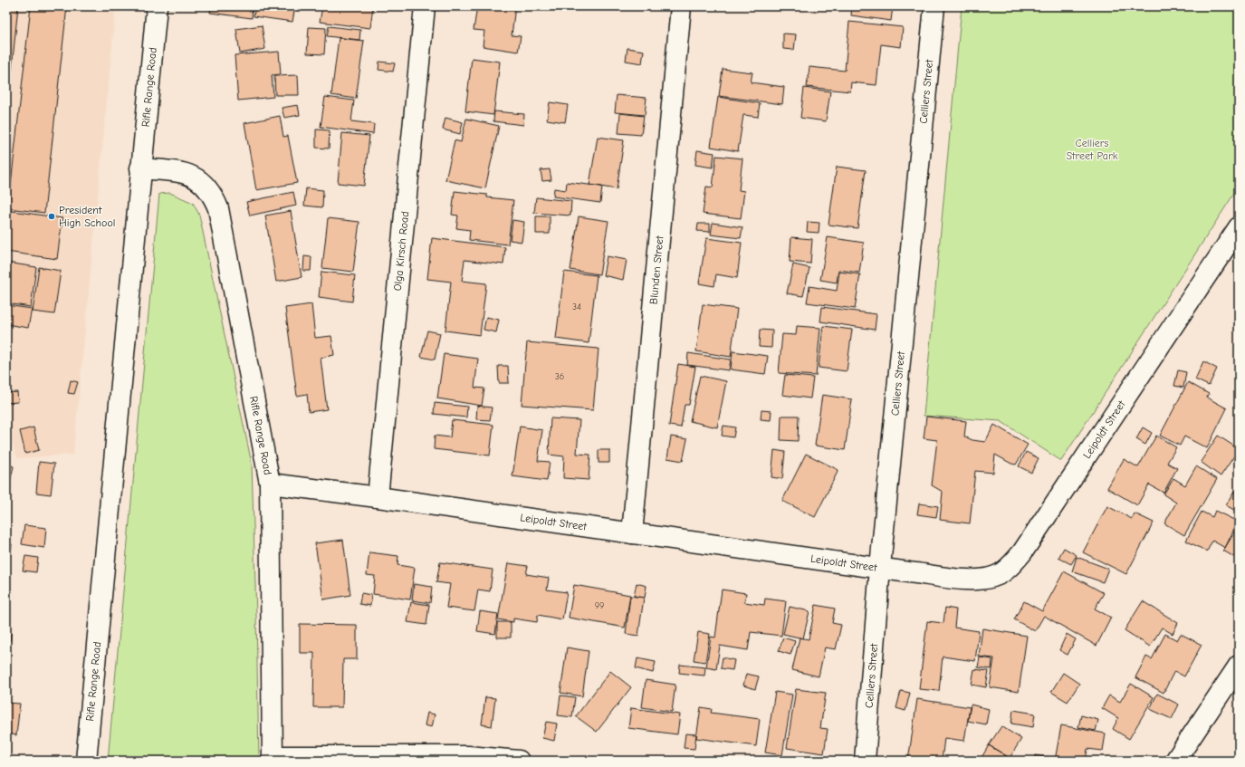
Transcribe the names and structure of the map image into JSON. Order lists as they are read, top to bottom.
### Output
{
  "streets": {
    "street": [
      "Rifle Range Road",
      "Celliers Street",
      "Olga Kirsch Road",
      "Blunden Street",
      "Leipoldt Street"
    ]
  },
  "crossings": [
    ["Rifle Range Road", "Leipoldt Street"],
    ["Celliers Street", "Leipoldt Street"],
    ["Olga Kirsch Road", "Leipoldt Street"],
    ["Blunden Street", "Leipoldt Street"]
  ],
  "parks": ["Celliers Street Park"],
  "places": ["President High School"],
  "house_numbers": ["34", "36", "99"]
}
